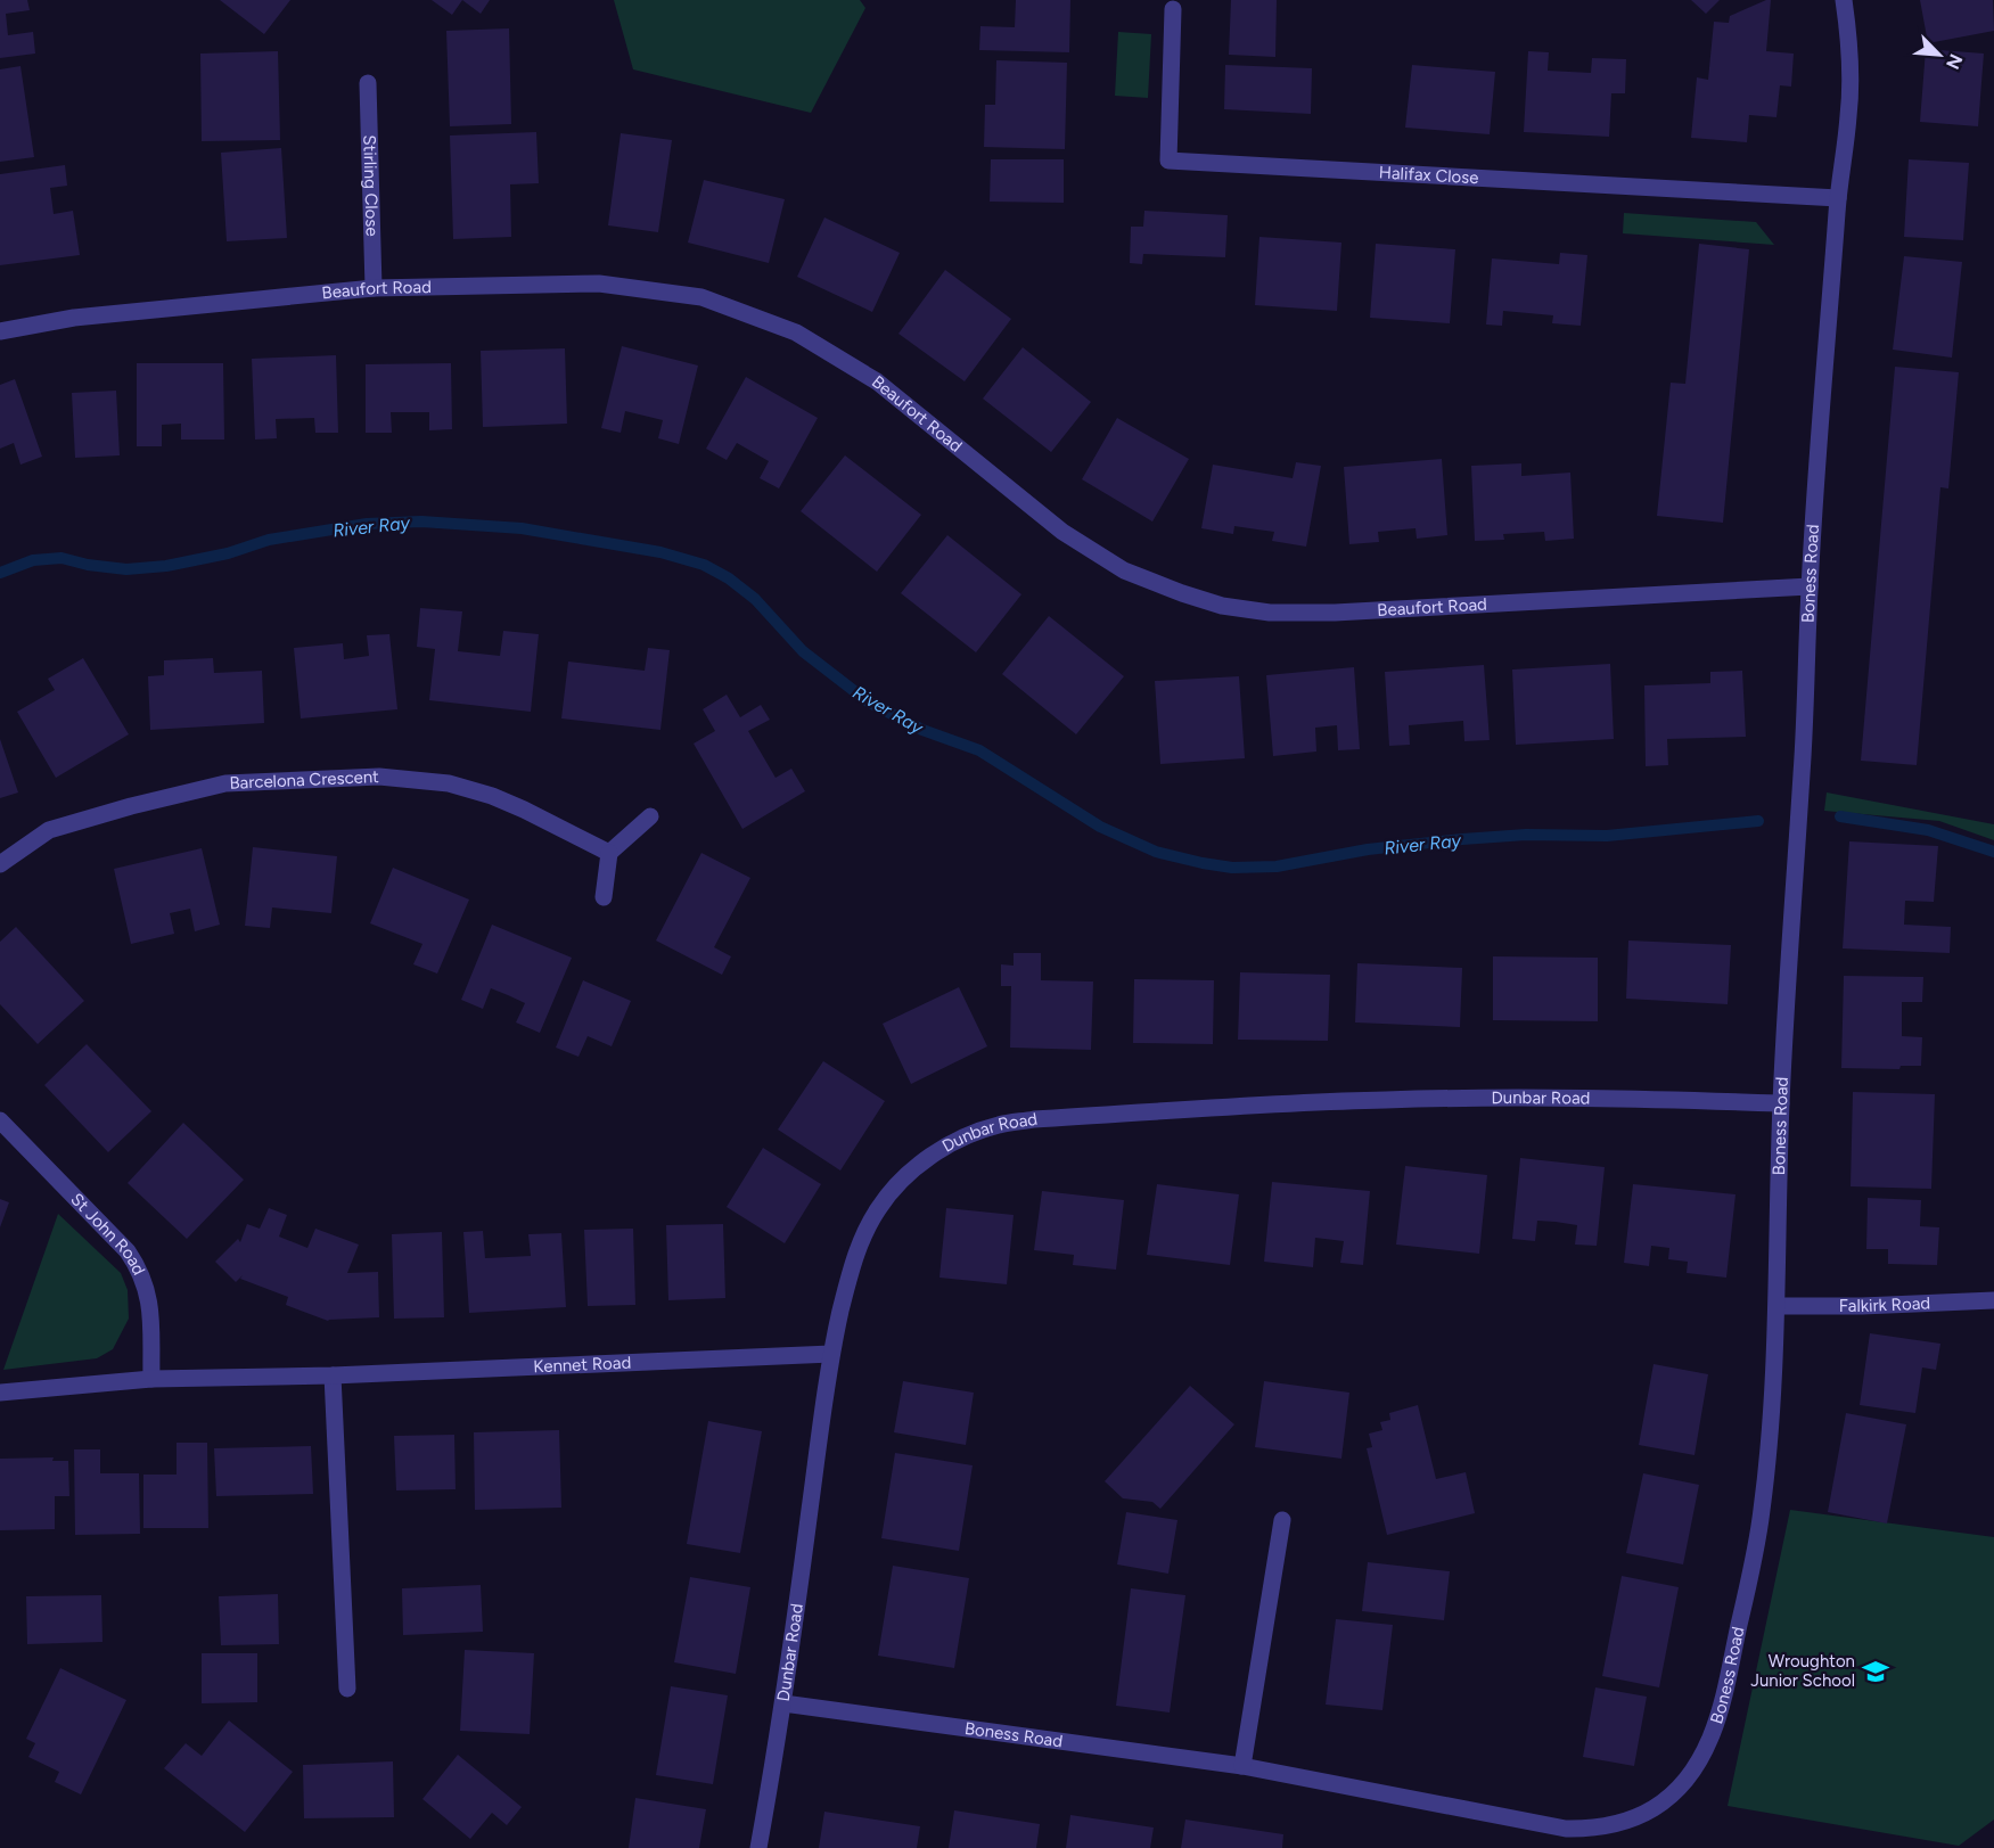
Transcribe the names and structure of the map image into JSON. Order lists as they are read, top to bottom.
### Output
{
  "streets": {
    "street": [
      "Halifax Close",
      "Stirling Close",
      "Beaufort Road",
      "Boness Road",
      "Barcelona Crescent",
      "Dunbar Road",
      "St John Road",
      "Falkirk Road",
      "Kennet Road"
    ]
  },
  "crossings": [
    ["Halifax Close", "Boness Road"],
    ["Stirling Close", "Beaufort Road"],
    ["Beaufort Road", "Boness Road"],
    ["Boness Road", "Dunbar Road"],
    ["Boness Road", "Falkirk Road"],
    ["Dunbar Road", "Kennet Road"],
    ["St John Road", "Kennet Road"]
  ],
  "water": ["River Ray"],
  "places": {
    "school or university": ["Wroughton Junior School"]
  },
  "north": "bottom right"
}
